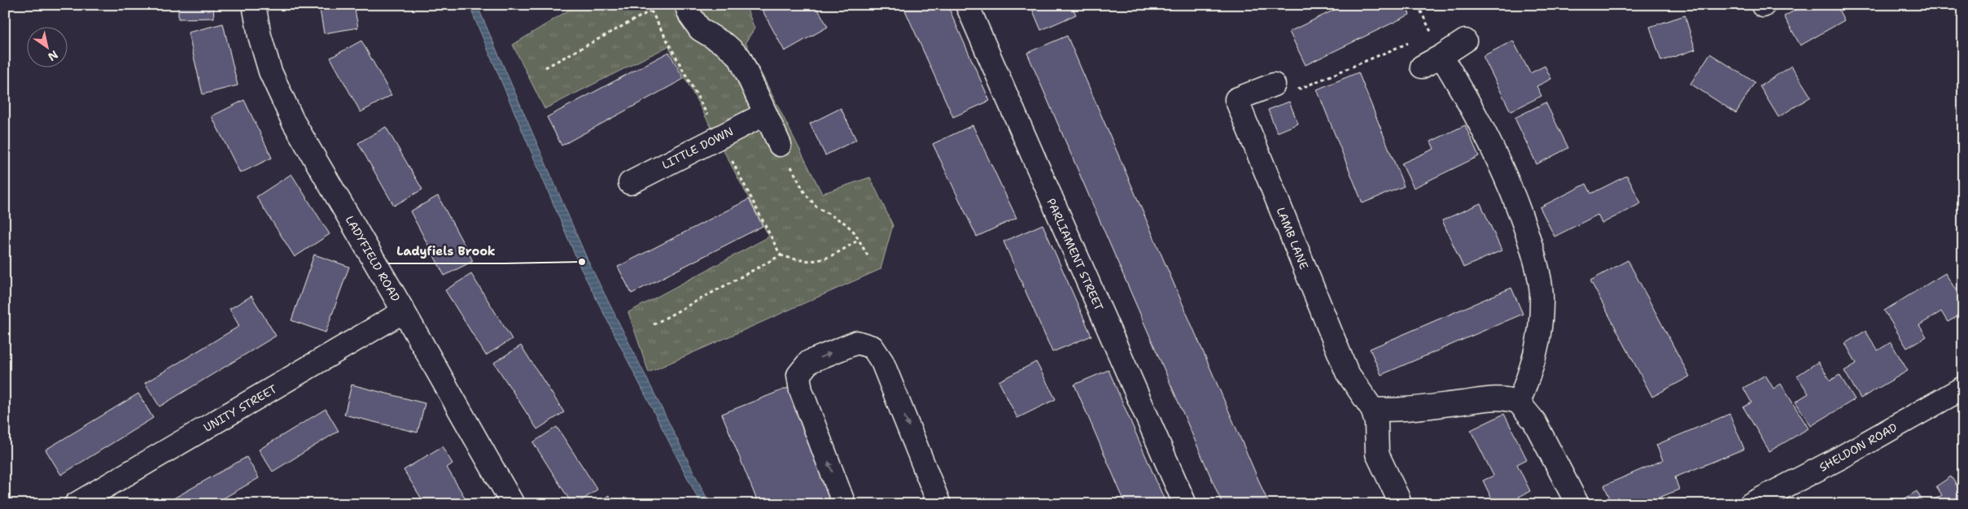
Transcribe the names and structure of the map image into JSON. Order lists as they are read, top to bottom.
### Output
{
  "streets": {
    "street": [
      "LITTLE DOWN",
      "LAMB LANE",
      "PARLIAMENT STREET",
      "LADYFIELD ROAD",
      "UNITY STREET",
      "SHELDON ROAD"
    ]
  },
  "crossings": [
    ["LADYFIELD ROAD", "UNITY STREET"]
  ],
  "places": ["Ladyfiels Brook"],
  "north": "bottom right"
}
